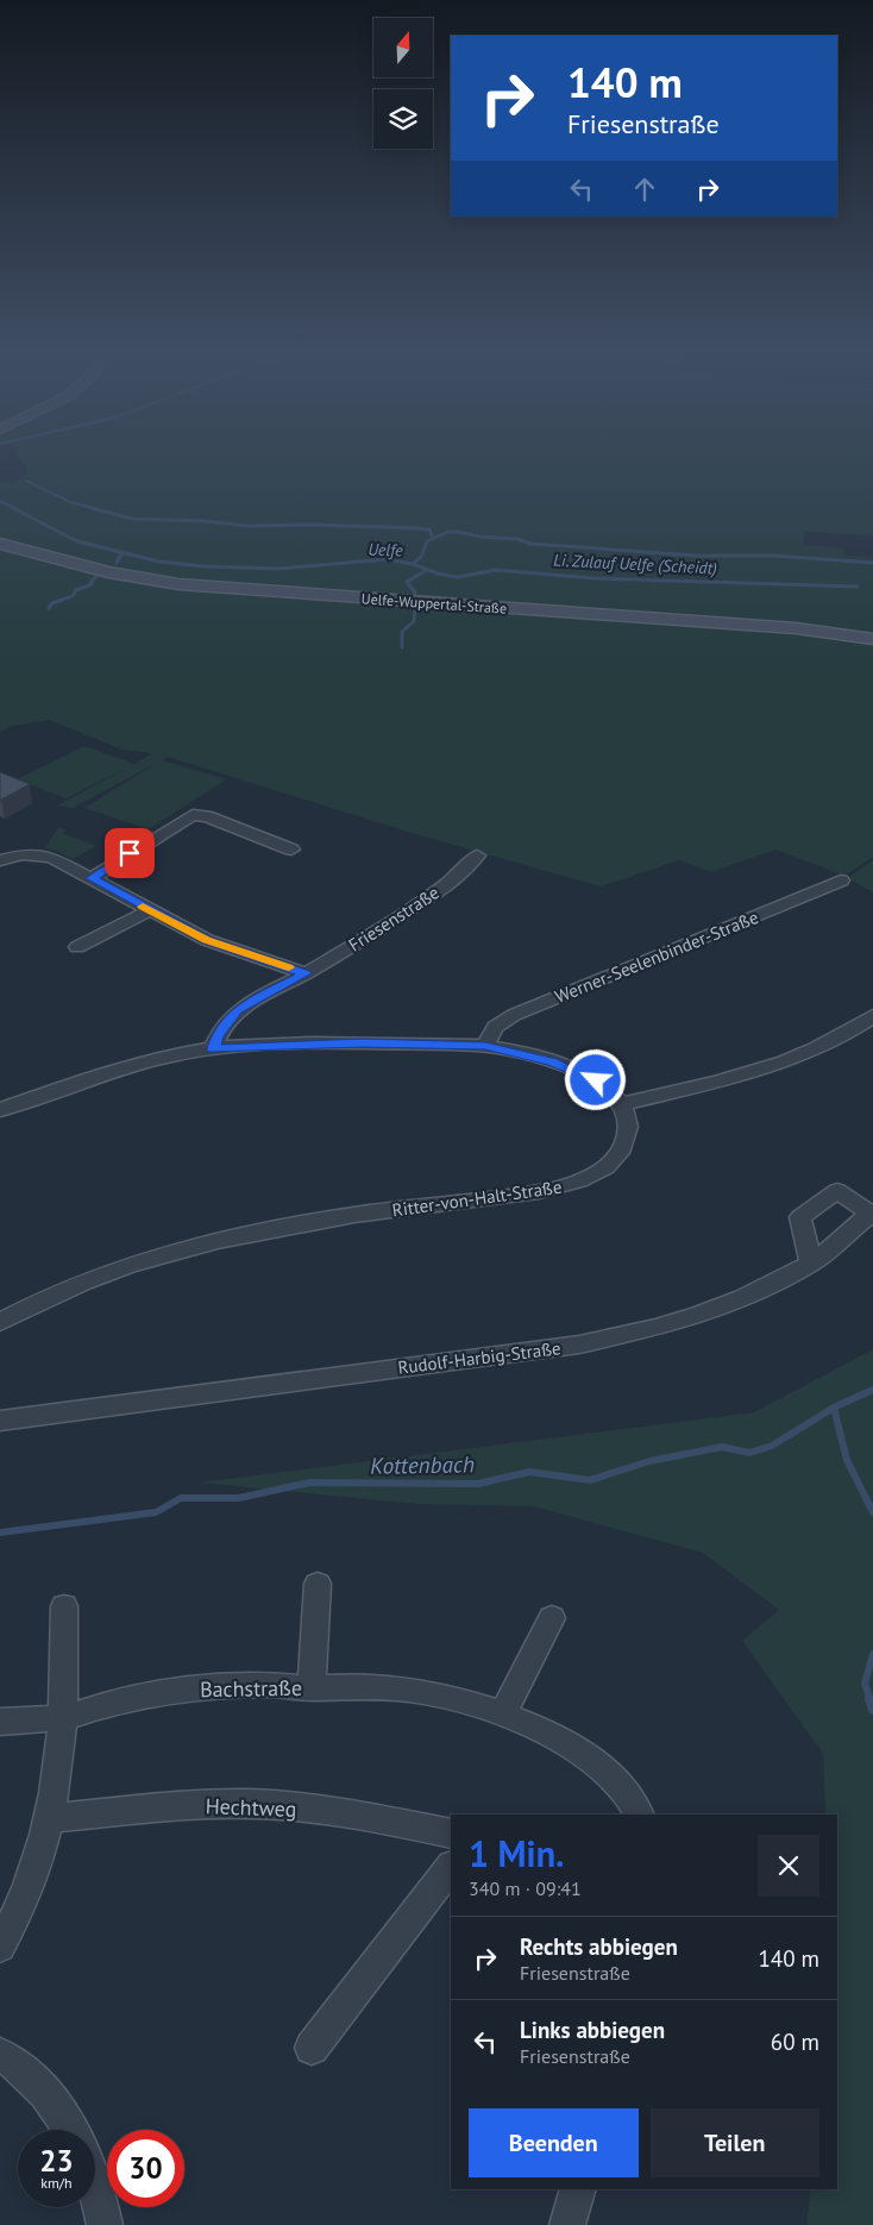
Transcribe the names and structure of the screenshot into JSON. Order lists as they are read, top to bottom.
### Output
{
  "streets": {
    "main road": ["Uelfe-Wuppertal-Straße"],
    "street": [
      "Friesenstraße",
      "Werner-Seelenbinder-Straße",
      "Ritter-von-Halt-Straße",
      "Rudolf-Harbig-Straße",
      "Bachstraße",
      "Hechtweg"
    ]
  },
  "water": ["Uelfe", "Li. Zulauf Uelfe (Scheidt)", "Kottenbach"],
  "north": "top",
  "page": {
    "turn": ["140 m", "Friesenstraße"],
    "heading": ["1 Min.", "340 m · 09:41"],
    "list": [
      {
        "name": "Rechts abbiegen",
        "note": "Friesenstraße",
        "value": "140 m"
      },
      {
        "name": "Links abbiegen",
        "note": "Friesenstraße",
        "value": "60 m"
      }
    ],
    "buttons": ["Beenden", "Teilen"],
    "speed": "23 km/h",
    "limit": "30"
  }
}
